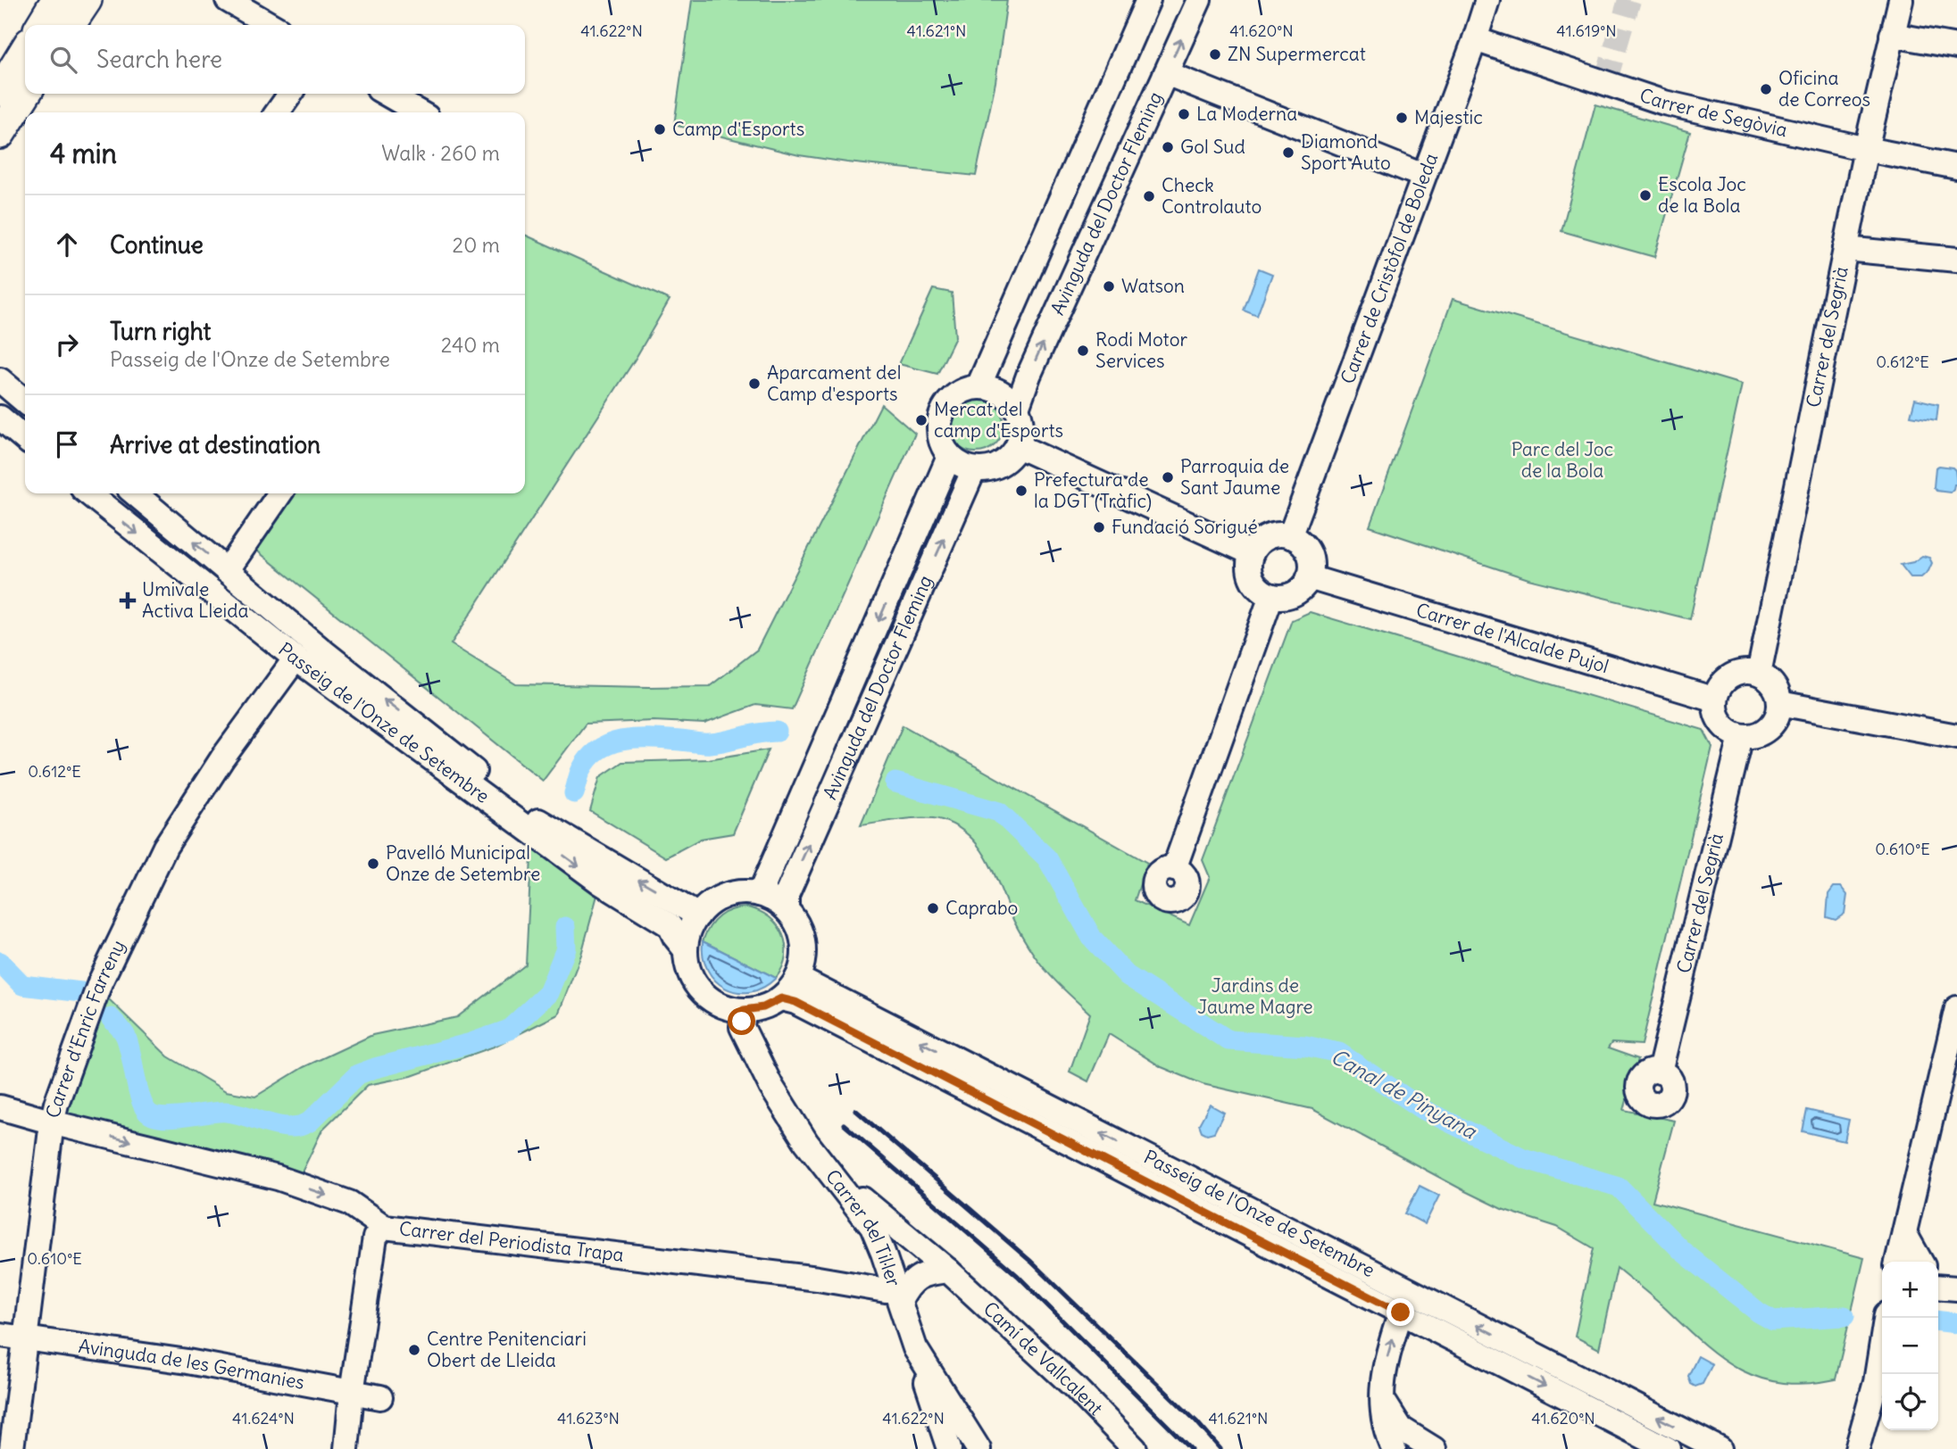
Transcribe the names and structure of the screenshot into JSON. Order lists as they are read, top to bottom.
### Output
{
  "streets": {
    "street": [
      "Carrer de Segòvia",
      "Avinguda del Doctor Fleming",
      "Carrer de Cristòfol de Boleda",
      "Carrer del Segrià",
      "Carrer de l'Alcalde Pujol",
      "Passeig de l'Onze de Setembre",
      "Carrer d'Enric Farreny",
      "Carrer del Til·ler",
      "Carrer del Periodista Trapa",
      "Camí de Vallcalent",
      "Avinguda de les Germanies"
    ]
  },
  "crossings": [
    ["Carrer de Segòvia", "Carrer de Cristòfol de Boleda"],
    ["Carrer de Segòvia", "Carrer del Segrià"],
    ["Avinguda del Doctor Fleming", "Passeig de l'Onze de Setembre"],
    ["Avinguda del Doctor Fleming", "Carrer del Til·ler"],
    ["Carrer de Cristòfol de Boleda", "Carrer de l'Alcalde Pujol"],
    ["Carrer del Segrià", "Carrer de l'Alcalde Pujol"],
    ["Passeig de l'Onze de Setembre", "Carrer d'Enric Farreny"],
    ["Passeig de l'Onze de Setembre", "Carrer del Til·ler"],
    ["Carrer d'Enric Farreny", "Carrer del Periodista Trapa"],
    ["Carrer d'Enric Farreny", "Avinguda de les Germanies"],
    ["Carrer del Til·ler", "Carrer del Periodista Trapa"],
    ["Carrer del Til·ler", "Camí de Vallcalent"]
  ],
  "water": ["Canal de Pinyana"],
  "parks": ["Parc del Joc de la Bola", "Jardins de Jaume Magre"],
  "places": {
    "other": [
      "ZN Supermercat",
      "Oficina de Correos",
      "La Moderna",
      "Majestic",
      "Camp d'Esports",
      "Gol Sud",
      "Diamond Sport Auto",
      "Escola Joc de la Bola",
      "Check Controlauto",
      "Watson",
      "Rodi Motor Services",
      "Aparcament del Camp d'esports",
      "Mercat del camp d'Esports",
      "Parroquia de Sant Jaume",
      "Prefectura de la DGT (Tràfic)",
      "Fundació Sorigué",
      "Pavelló Municipal Onze de Setembre",
      "Caprabo",
      "Centre Penitenciari Obert de Lleida"
    ],
    "health": ["Umivale Activa Lleida"]
  },
  "page": {
    "search": "Search here",
    "heading": ["4 min", "Walk · 260 m"],
    "list": [
      ["Continue", "20 m"],
      ["Turn right", "Passeig de l'Onze de Setembre", "240 m"],
      "Arrive at destination"
    ],
    "map_buttons": ["+", "−"]
  },
  "coordinates": [
    "41.622°N",
    "41.621°N",
    "41.620°N",
    "41.619°N",
    "0.612°E",
    "0.610°E",
    "41.624°N",
    "41.623°N"
  ]
}
